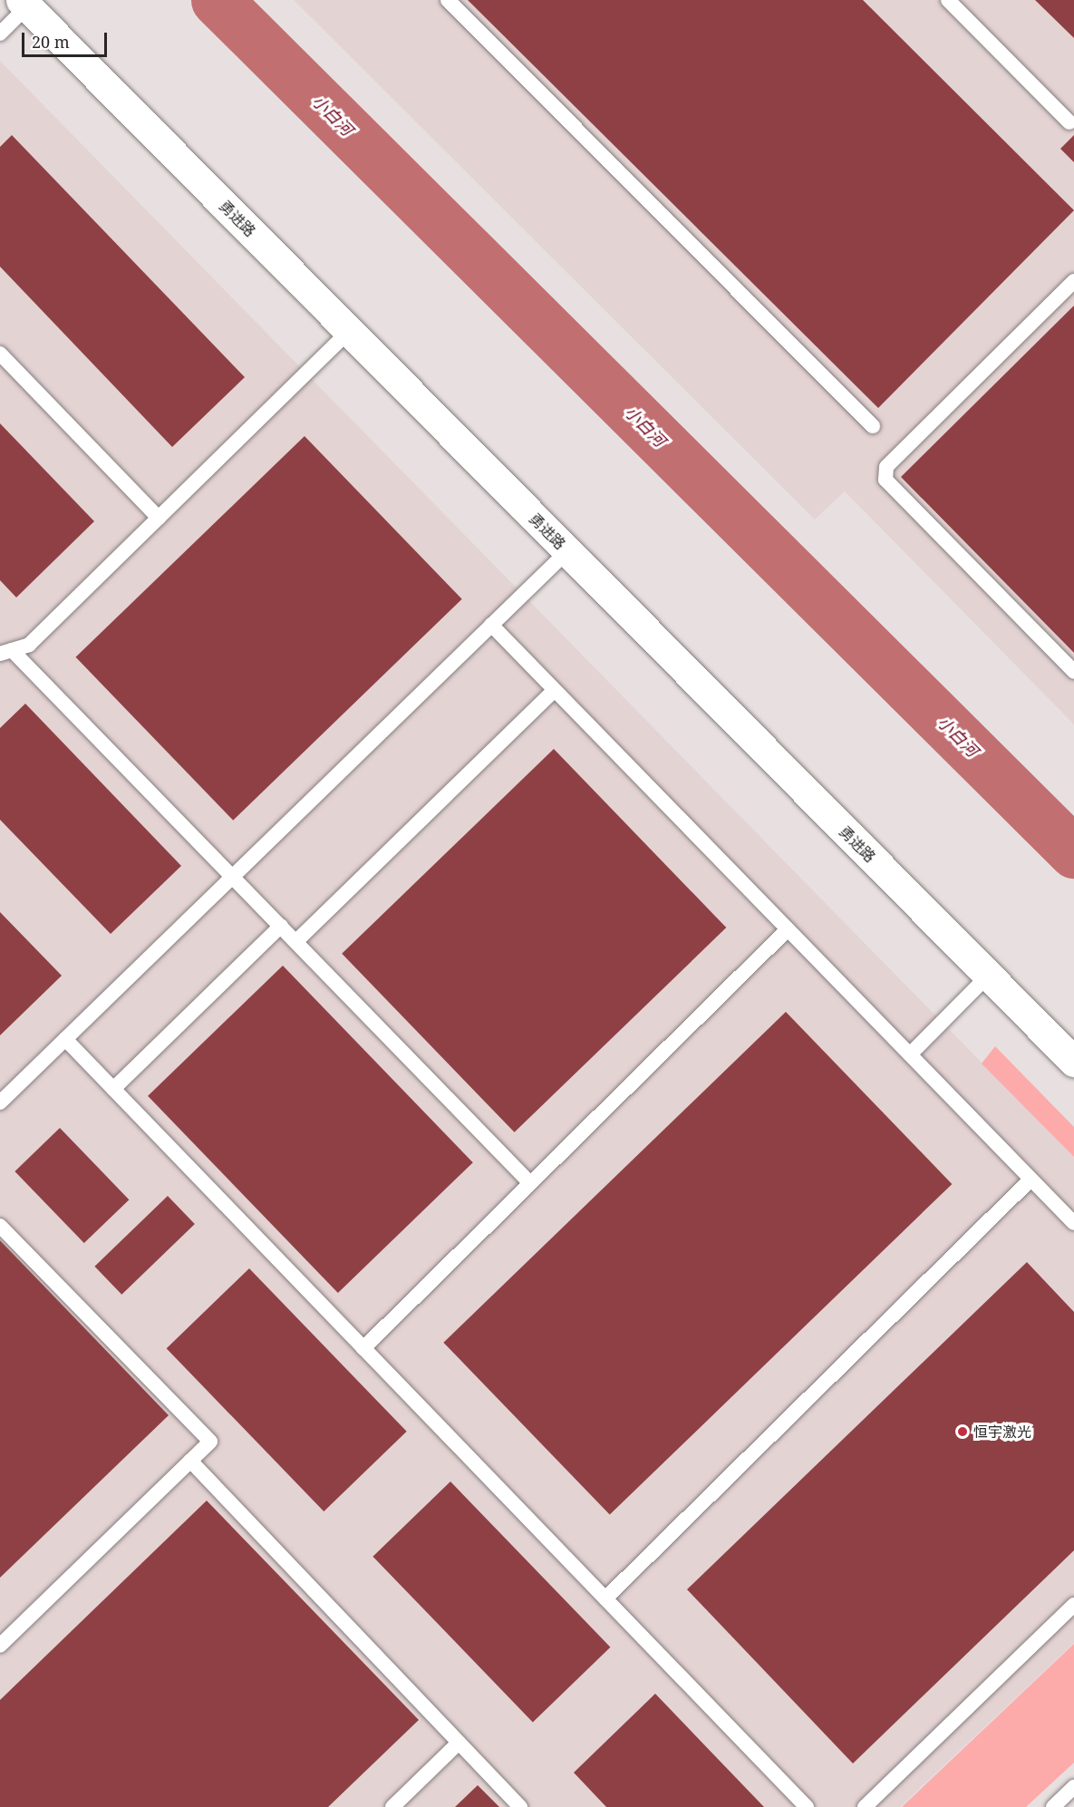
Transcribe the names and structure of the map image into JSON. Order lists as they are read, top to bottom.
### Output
{
  "streets": {
    "street": ["勇进路"]
  },
  "water": ["小白河"],
  "places": ["恒宇激光"],
  "scale_bar": "20 m"
}
